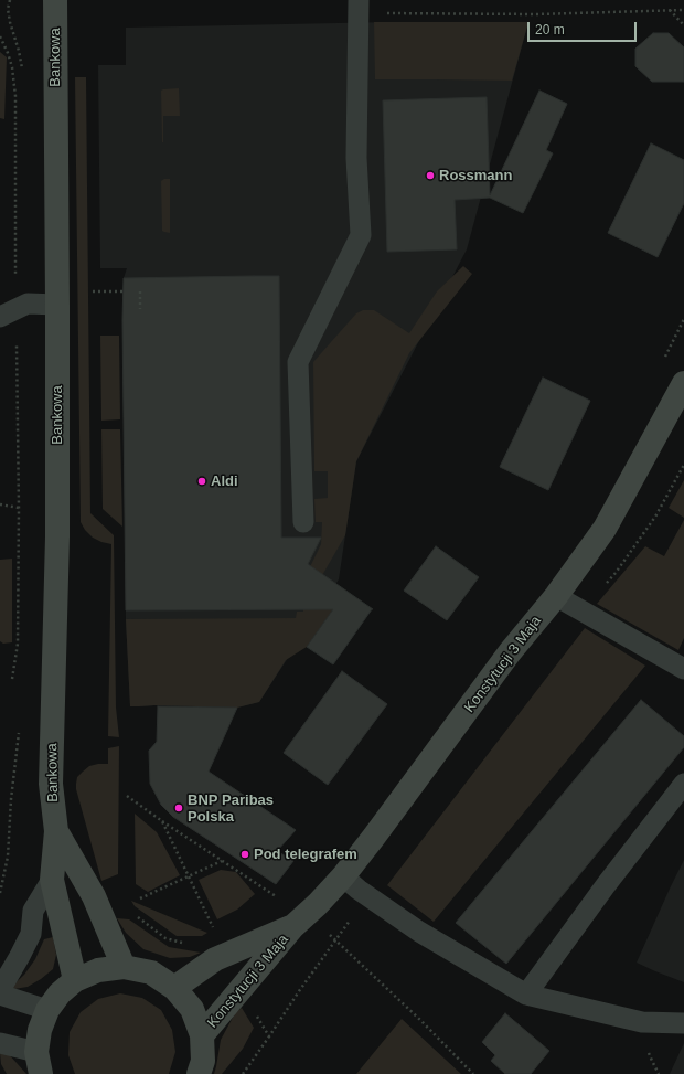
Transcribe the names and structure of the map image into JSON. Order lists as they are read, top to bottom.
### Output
{
  "streets": {
    "street": ["Bankowa", "Konstytucji 3 Maja"]
  },
  "places": [
    "Rossmann",
    "Aldi",
    "BNP Paribas Polska",
    "Pod telegrafem"
  ],
  "scale_bar": "20 m"
}
